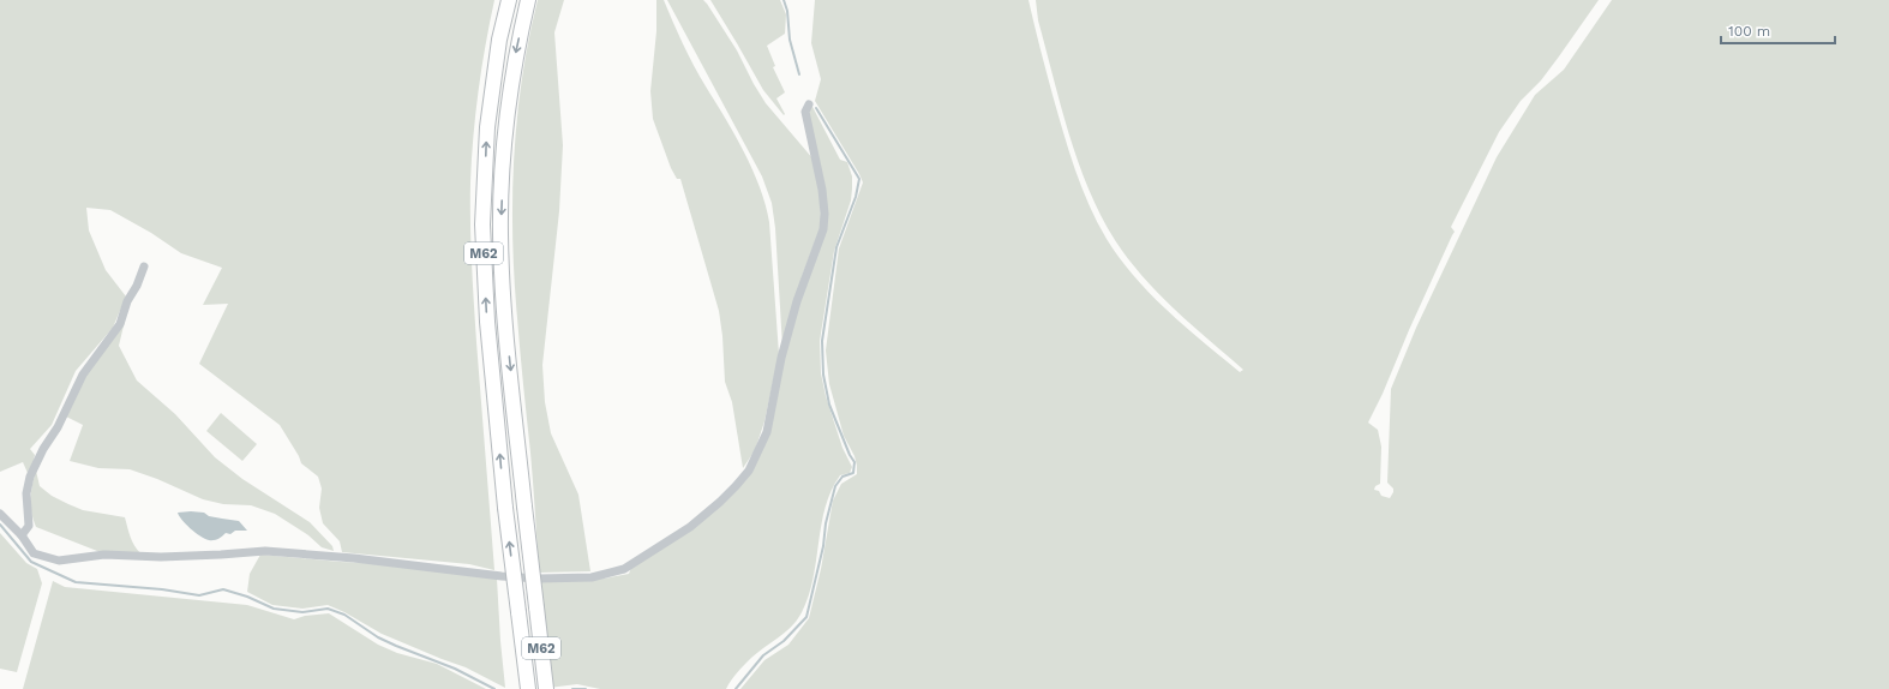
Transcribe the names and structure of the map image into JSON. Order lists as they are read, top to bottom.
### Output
{
  "streets": {
    "highway": ["M62"]
  },
  "scale_bar": "100 m"
}
